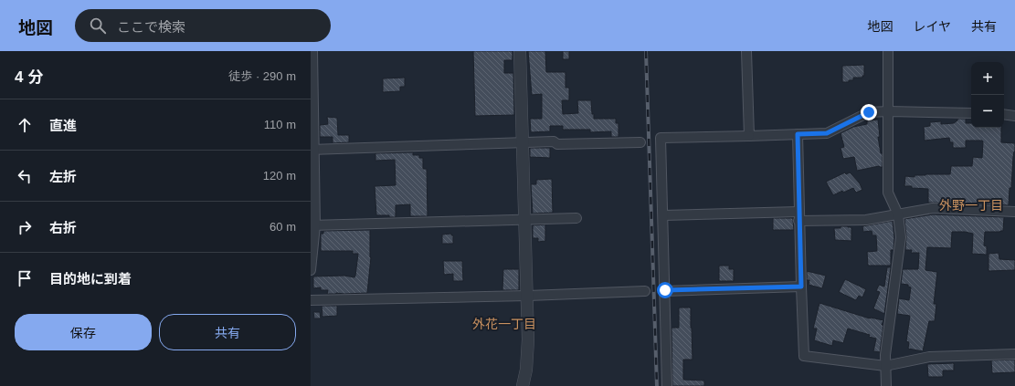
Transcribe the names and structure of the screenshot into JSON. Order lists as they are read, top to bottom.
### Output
{
  "districts": ["外野一丁目", "外花一丁目"],
  "page": {
    "header": "地図",
    "search": "ここで検索",
    "nav": ["地図", "レイヤ", "共有"],
    "heading": ["4 分", "徒歩 · 290 m"],
    "map_buttons": ["+", "−"],
    "list": [
      ["直進", "110 m"],
      ["左折", "120 m"],
      ["右折", "60 m"],
      "目的地に到着"
    ],
    "buttons": ["保存", "共有"]
  }
}
